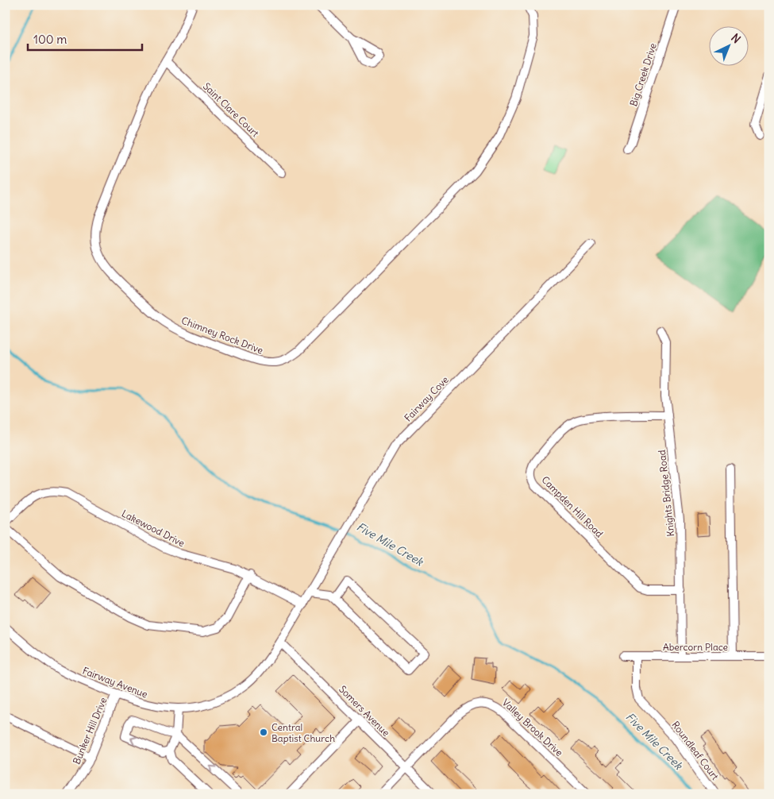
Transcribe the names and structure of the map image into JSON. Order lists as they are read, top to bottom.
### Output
{
  "streets": {
    "street": [
      "Big Creek Drive",
      "Saint Clare Court",
      "Chimney Rock Drive",
      "Fairway Cove",
      "Knights Bridge Road",
      "Campden Hill Road",
      "Lakewood Drive",
      "Abercorn Place",
      "Fairway Avenue",
      "Somers Avenue",
      "Valley Brook Drive",
      "Bunker Hill Drive",
      "Roundleaf Court"
    ]
  },
  "crossings": [
    ["Saint Clare Court", "Chimney Rock Drive"],
    ["Knights Bridge Road", "Campden Hill Road"],
    ["Knights Bridge Road", "Abercorn Place"],
    ["Abercorn Place", "Roundleaf Court"],
    ["Fairway Avenue", "Somers Avenue"],
    ["Fairway Avenue", "Bunker Hill Drive"],
    ["Somers Avenue", "Valley Brook Drive"]
  ],
  "water": ["Five Mile Creek"],
  "places": ["Central Baptist Church"],
  "scale_bar": "100 m",
  "north": "top right"
}
